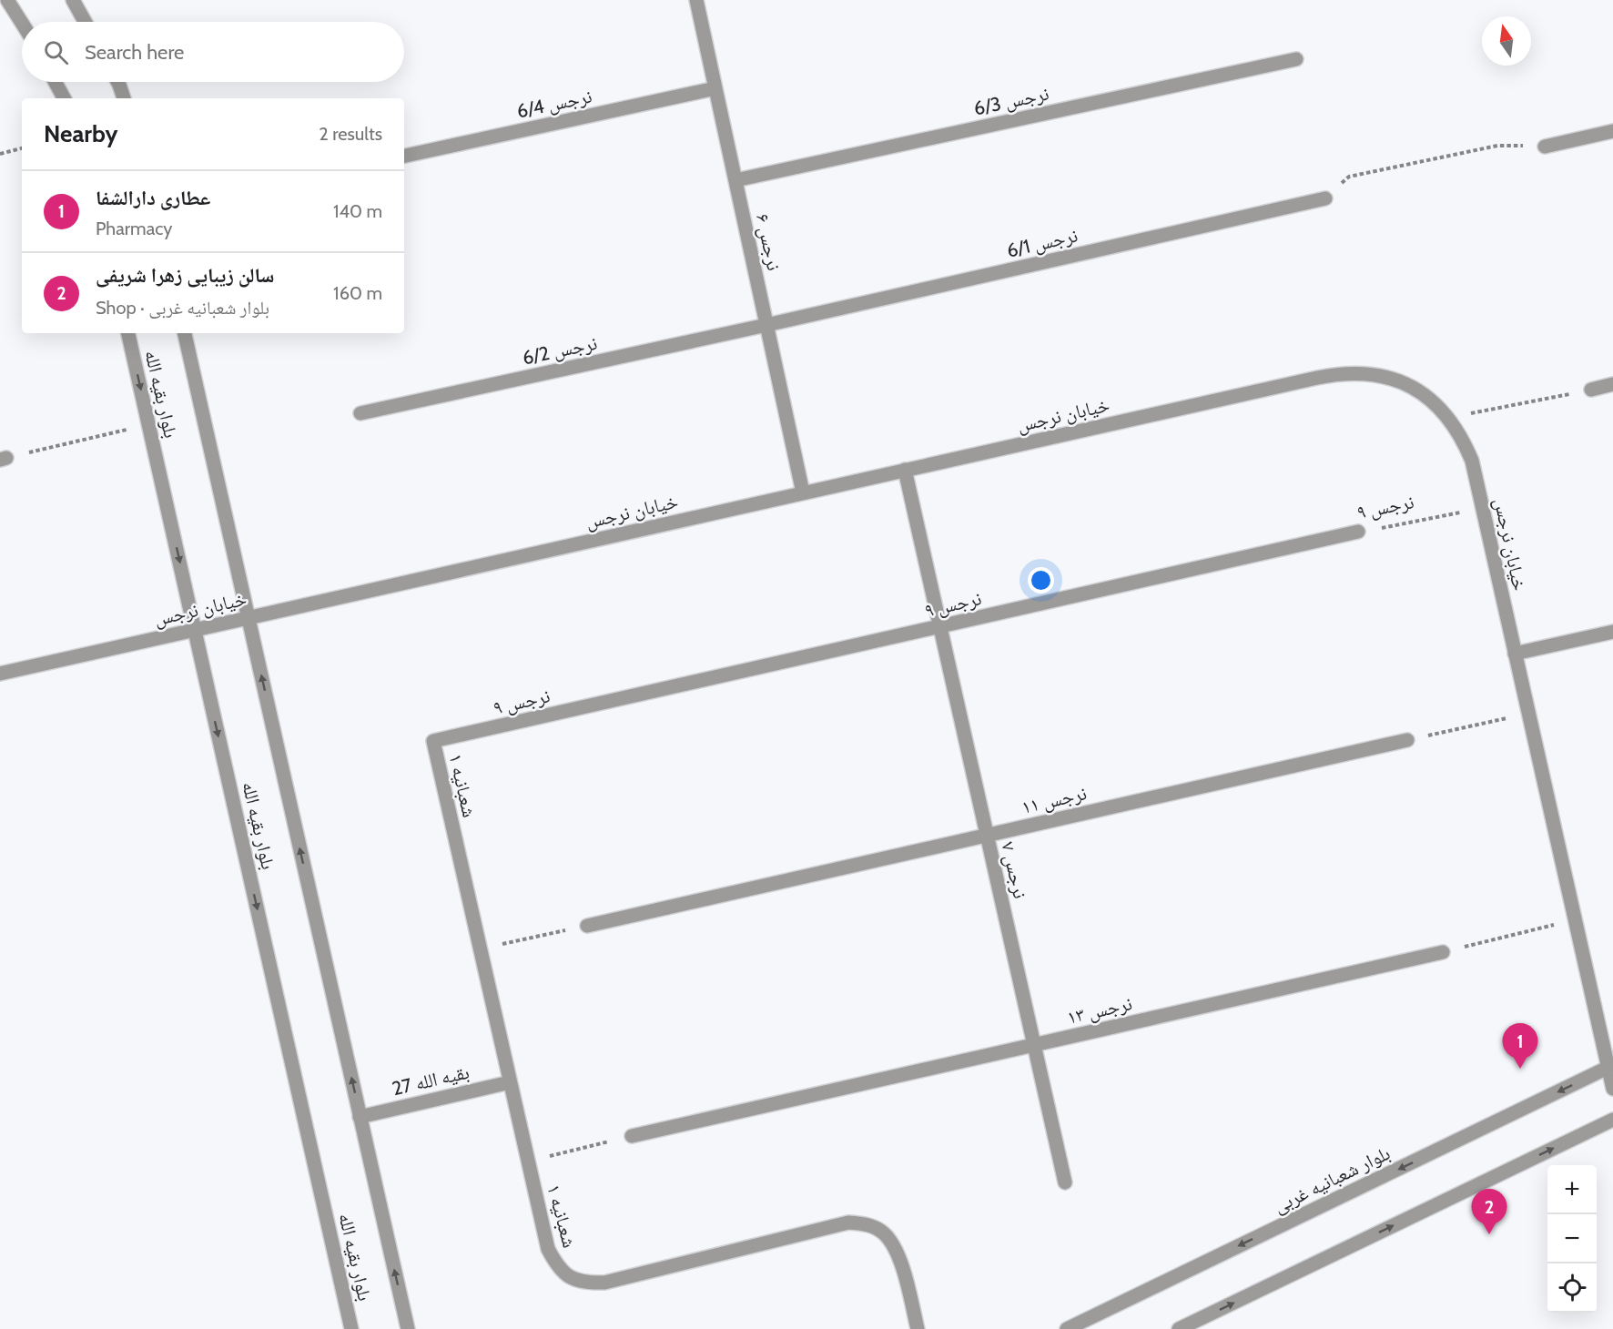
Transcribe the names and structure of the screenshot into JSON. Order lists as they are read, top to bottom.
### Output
{
  "streets": {
    "street": [
      "نرجس 6/3",
      "نرجس 6/4",
      "نرجس ۶",
      "نرجس 6/1",
      "نرجس 6/2",
      "بلوار بقیه الله",
      "خیابان نرجس",
      "نرجس ۹",
      "شعبانیه ۱",
      "نرجس ۱۱",
      "نرجس ۷",
      "نرجس ۱۳",
      "بقیه الله 27",
      "بلوار شعبانیه غربی"
    ]
  },
  "crossings": [
    ["نرجس 6/3", "نرجس ۶"],
    ["نرجس 6/4", "نرجس ۶"],
    ["نرجس ۶", "نرجس 6/1"],
    ["نرجس ۶", "نرجس 6/2"],
    ["نرجس ۶", "خیابان نرجس"],
    ["نرجس 6/1", "نرجس 6/2"],
    ["بلوار بقیه الله", "خیابان نرجس"],
    ["بلوار بقیه الله", "بقیه الله 27"],
    ["خیابان نرجس", "نرجس ۹"],
    ["خیابان نرجس", "نرجس ۷"],
    ["خیابان نرجس", "بلوار شعبانیه غربی"],
    ["نرجس ۹", "شعبانیه ۱"],
    ["نرجس ۹", "نرجس ۷"],
    ["شعبانیه ۱", "بقیه الله 27"],
    ["نرجس ۱۱", "نرجس ۷"],
    ["نرجس ۷", "نرجس ۱۳"]
  ],
  "north": "top",
  "page": {
    "search": "Search here",
    "heading": ["Nearby", "2 results"],
    "list": [
      {
        "mark": "1",
        "name": "عطاری دارالشفا",
        "note": "Pharmacy",
        "value": "140 m"
      },
      {
        "mark": "2",
        "name": "سالن زیبایی زهرا شریفی",
        "note": "Shop · بلوار شعبانیه غربی",
        "value": "160 m"
      }
    ],
    "pins": ["1", "2"],
    "map_buttons": ["+", "−"]
  }
}
